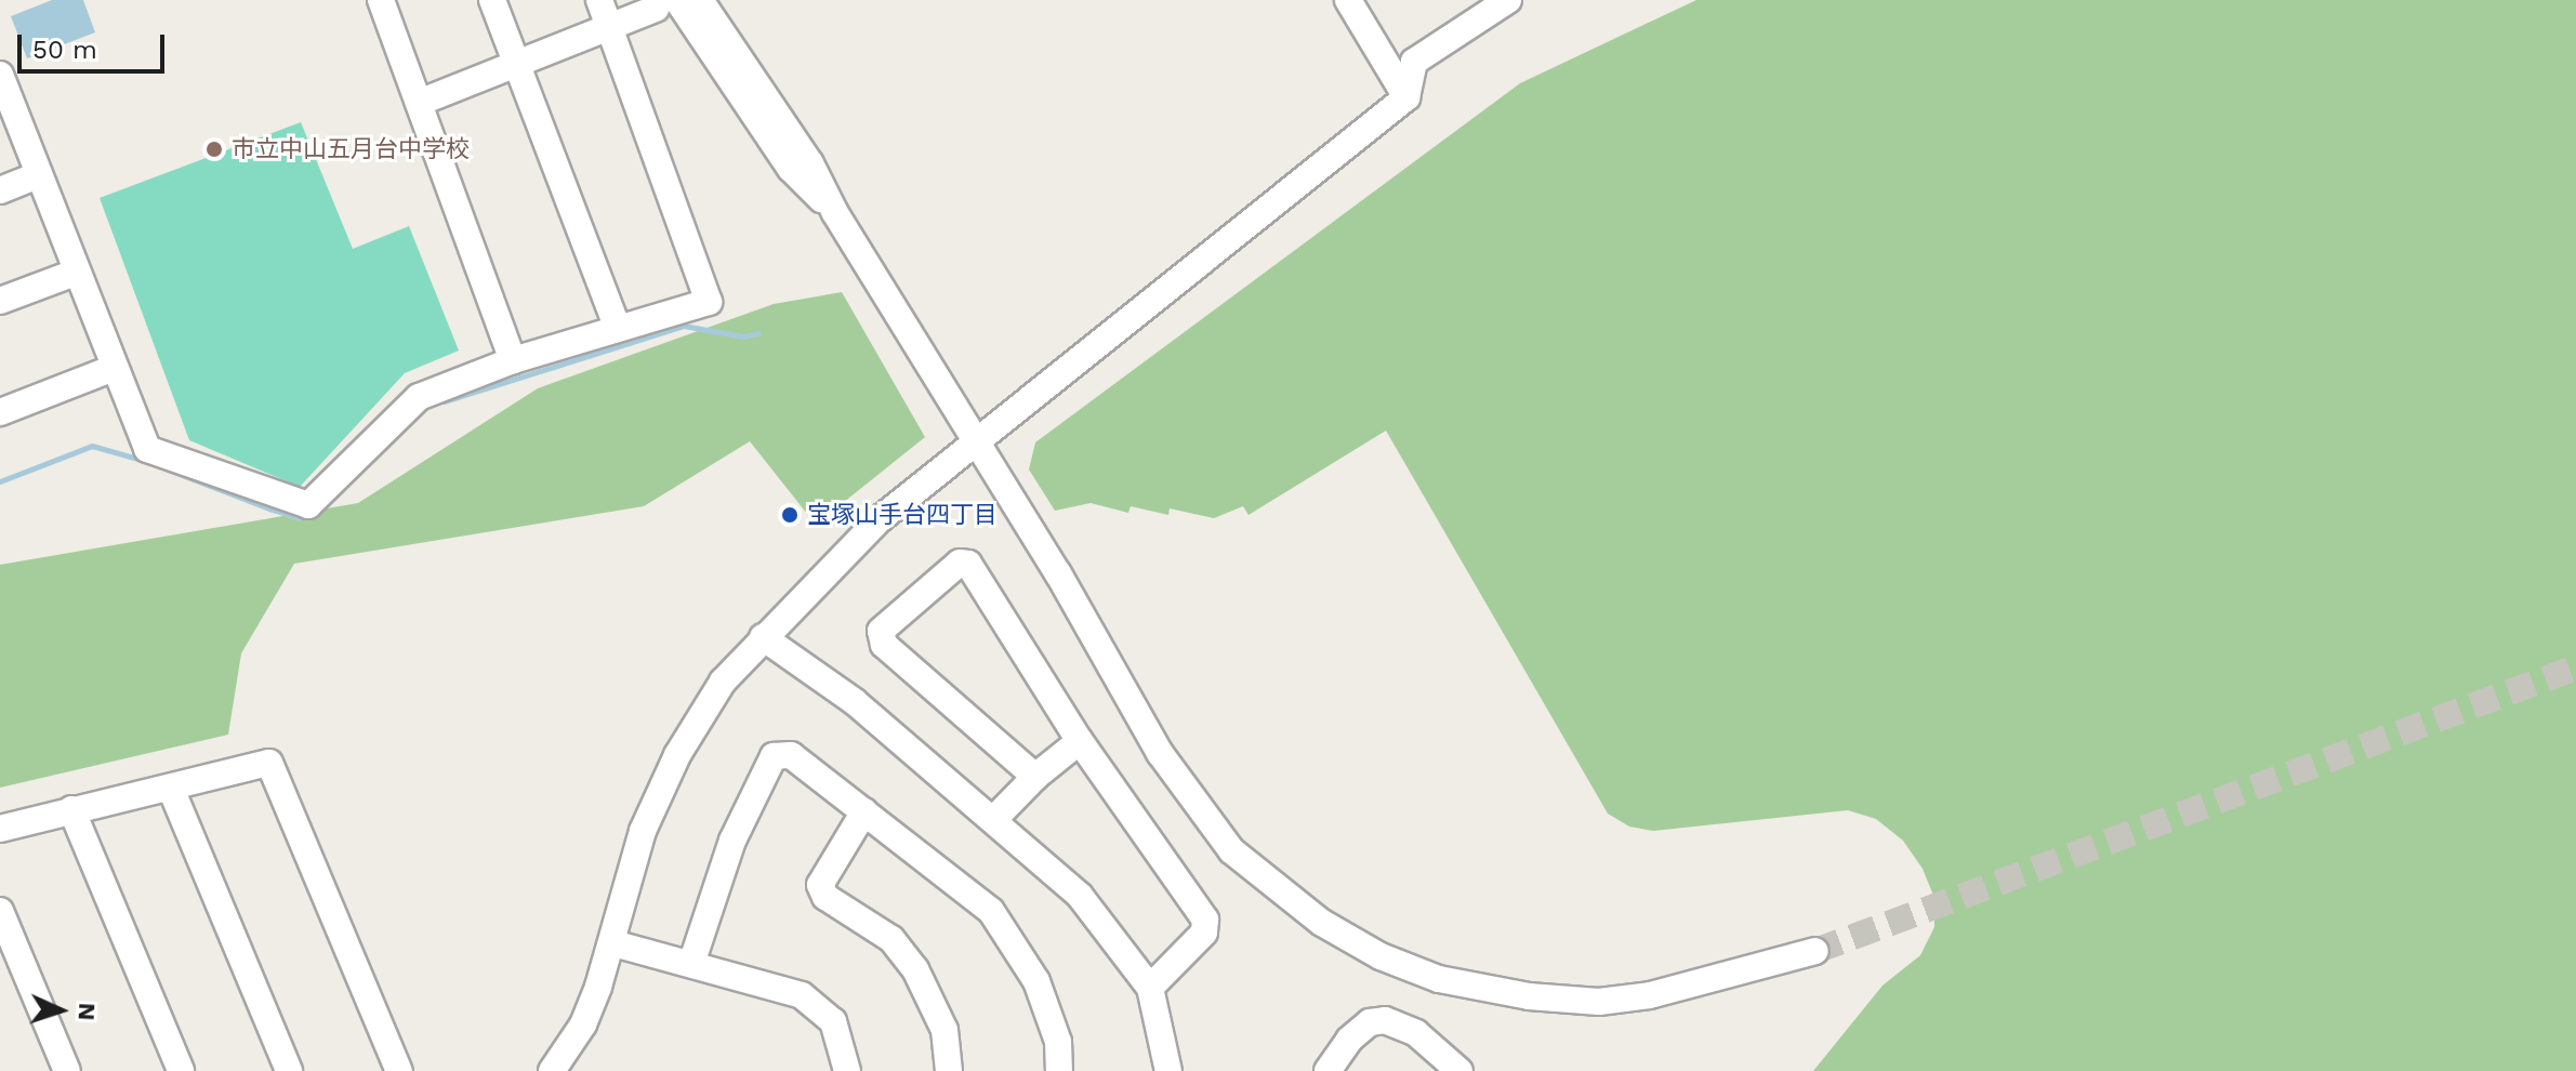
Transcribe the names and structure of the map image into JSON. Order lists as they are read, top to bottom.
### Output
{
  "places": ["市立中山五月台中学校", "宝塚山手台四丁目"],
  "scale_bar": "50 m",
  "north": "right"
}
